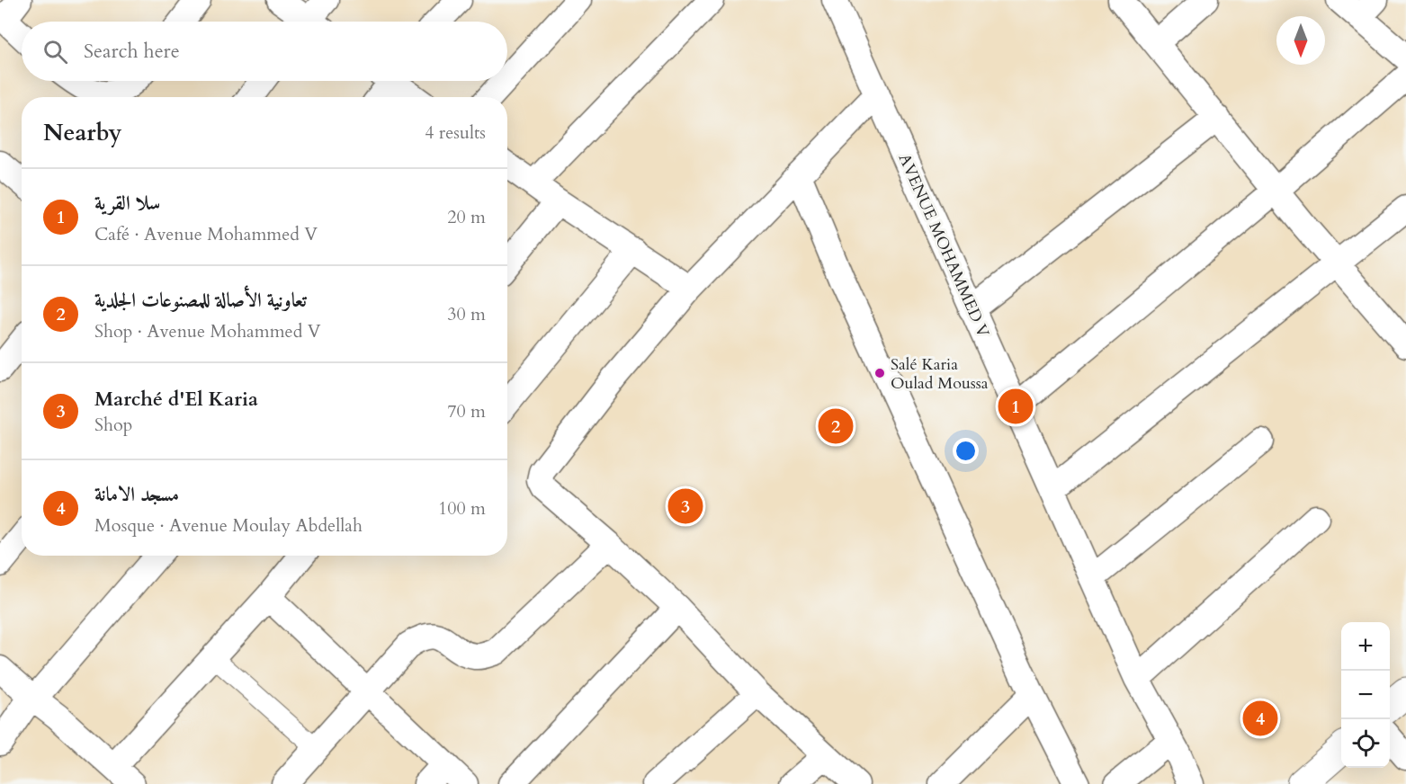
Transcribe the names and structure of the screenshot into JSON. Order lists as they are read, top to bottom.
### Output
{
  "streets": {
    "street": ["AVENUE MOHAMMED V"]
  },
  "places": ["Salé Karia Oulad Moussa"],
  "north": "bottom",
  "page": {
    "search": "Search here",
    "heading": ["Nearby", "4 results"],
    "list": [
      {
        "mark": "1",
        "name": "سلا القرية",
        "note": "Café · Avenue Mohammed V",
        "value": "20 m"
      },
      {
        "mark": "2",
        "name": "تعاونية الأصالة للمصنوعات الجلدية",
        "note": "Shop · Avenue Mohammed V",
        "value": "30 m"
      },
      {
        "mark": "3",
        "name": "Marché d'El Karia",
        "note": "Shop",
        "value": "70 m"
      },
      {
        "mark": "4",
        "name": "مسجد الامانة",
        "note": "Mosque · Avenue Moulay Abdellah",
        "value": "100 m"
      }
    ],
    "pins": [
      "1",
      "2",
      "3",
      "4"
    ],
    "map_buttons": ["+", "−"]
  }
}
